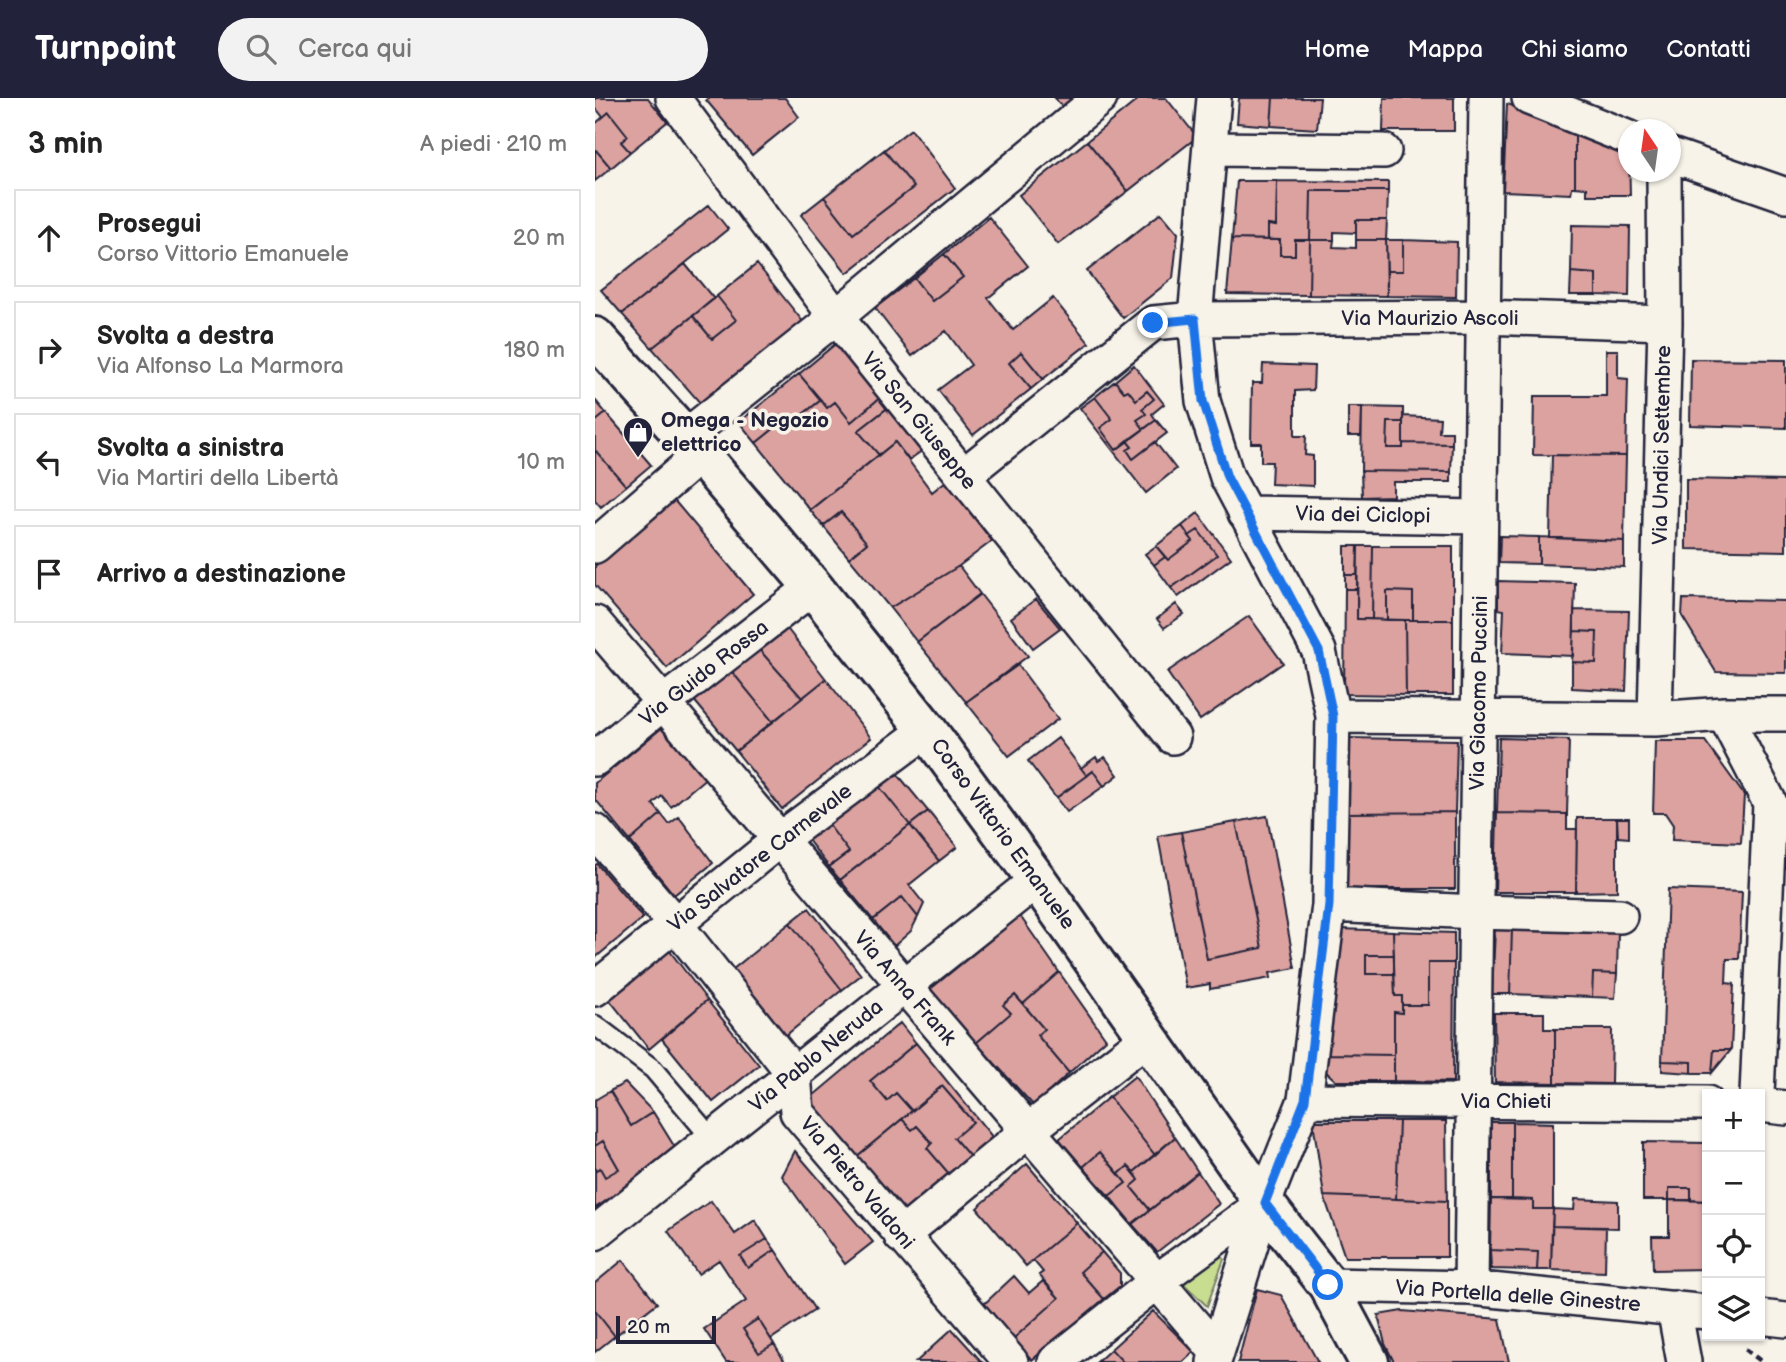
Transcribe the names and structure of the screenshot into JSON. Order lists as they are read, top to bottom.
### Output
{
  "streets": {
    "main road": ["Corso Vittorio Emanuele"],
    "street": [
      "Via Maurizio Ascoli",
      "Via San Giuseppe",
      "Via Undici Settembre",
      "Via dei Ciclopi",
      "Via Guido Rossa",
      "Via Giacomo Puccini",
      "Via Salvatore Carnevale",
      "Via Anna Frank",
      "Via Pablo Neruda",
      "Via Chieti",
      "Via Pietro Valdoni",
      "Via Portella delle Ginestre"
    ]
  },
  "crossings": [
    ["Via Maurizio Ascoli", "Via San Giuseppe"],
    ["Via Maurizio Ascoli", "Via Undici Settembre"],
    ["Via Maurizio Ascoli", "Via Giacomo Puccini"],
    ["Via dei Ciclopi", "Via Giacomo Puccini"],
    ["Via Guido Rossa", "Corso Vittorio Emanuele"],
    ["Via Guido Rossa", "Via Anna Frank"],
    ["Via Giacomo Puccini", "Via Chieti"],
    ["Via Giacomo Puccini", "Via Portella delle Ginestre"],
    ["Corso Vittorio Emanuele", "Via Salvatore Carnevale"],
    ["Corso Vittorio Emanuele", "Via Pablo Neruda"],
    ["Corso Vittorio Emanuele", "Via Portella delle Ginestre"],
    ["Via Salvatore Carnevale", "Via Anna Frank"],
    ["Via Anna Frank", "Via Pablo Neruda"],
    ["Via Pablo Neruda", "Via Pietro Valdoni"]
  ],
  "places": {
    "shop": ["Omega - Negozio elettrico"]
  },
  "scale_bar": "20 m",
  "north": "top",
  "page": {
    "header": "Turnpoint",
    "search": "Cerca qui",
    "nav": [
      "Home",
      "Mappa",
      "Chi siamo",
      "Contatti"
    ],
    "heading": ["3 min", "A piedi · 210 m"],
    "list": [
      ["Prosegui", "Corso Vittorio Emanuele", "20 m"],
      ["Svolta a destra", "Via Alfonso La Marmora", "180 m"],
      ["Svolta a sinistra", "Via Martiri della Libertà", "10 m"],
      "Arrivo a destinazione"
    ],
    "map_buttons": ["+", "−"],
    "scale": "20 m"
  }
}
